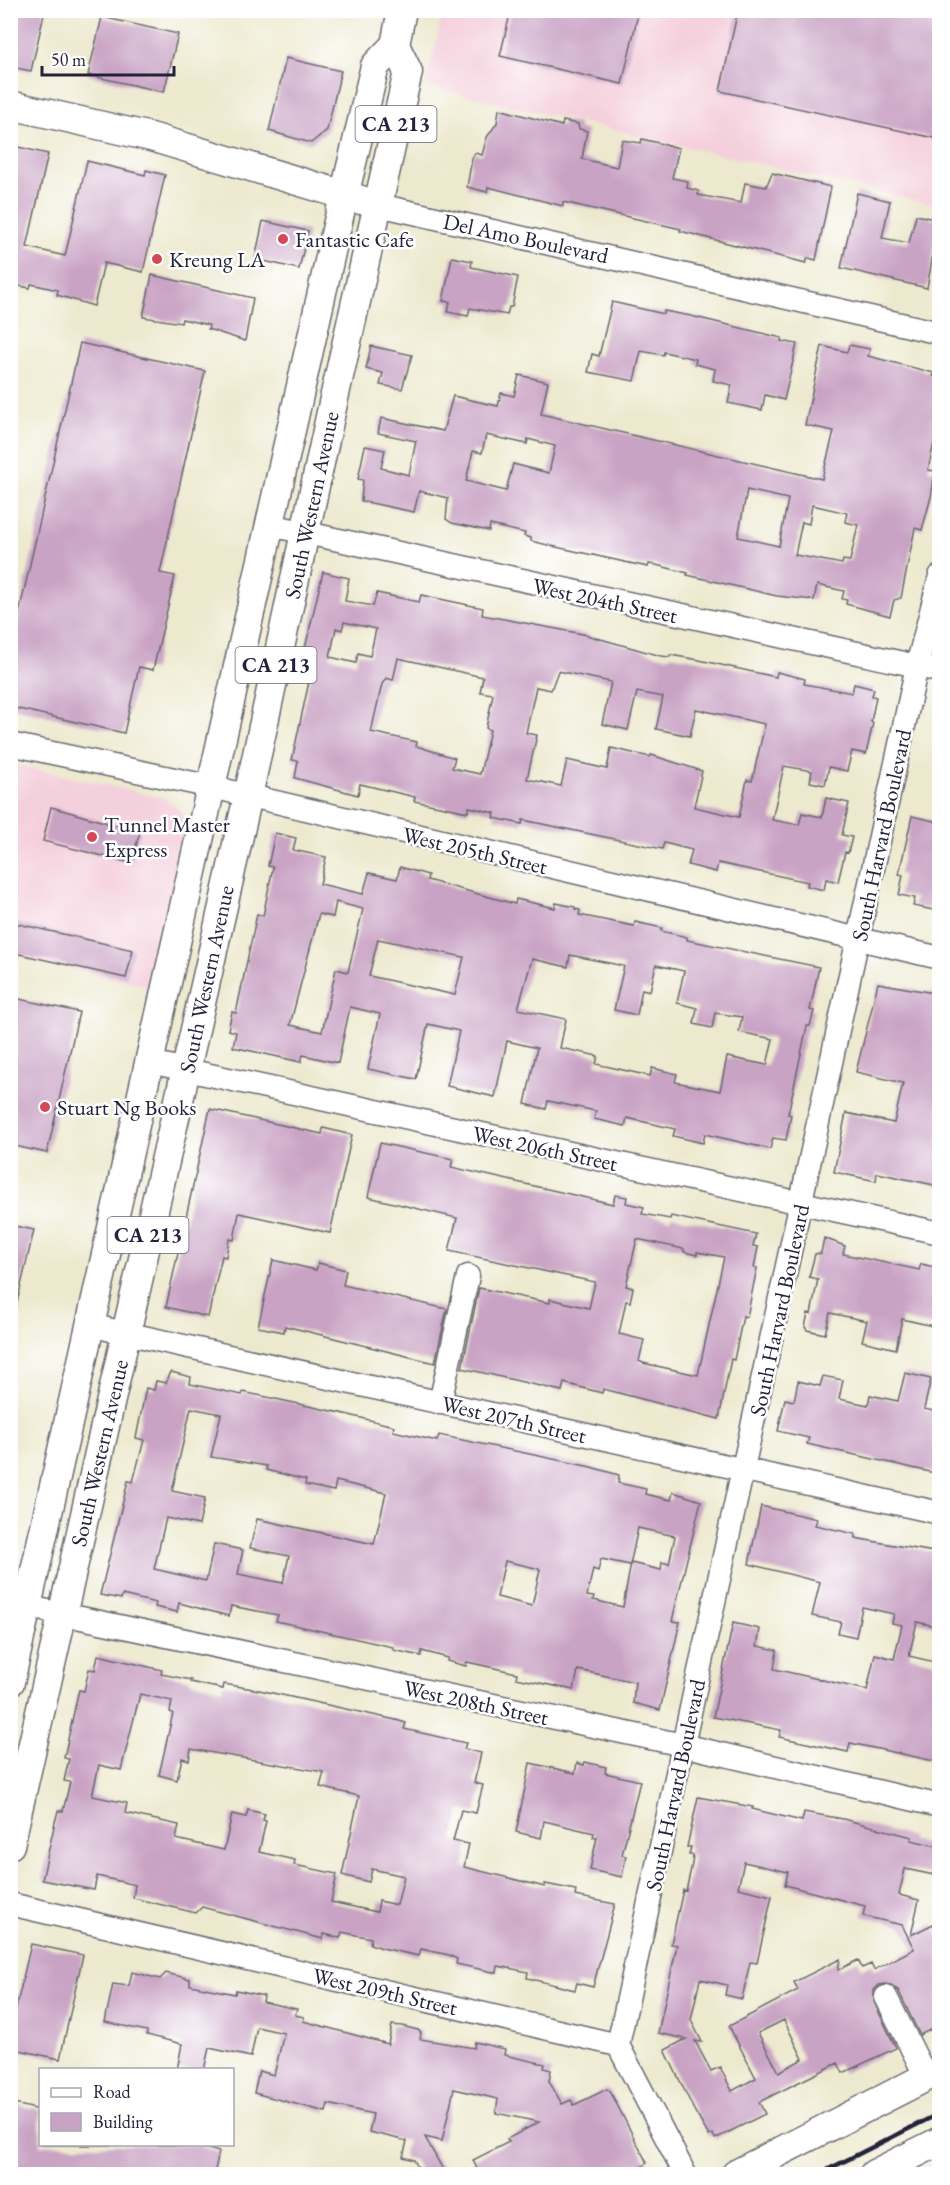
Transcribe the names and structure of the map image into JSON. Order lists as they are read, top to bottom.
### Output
{
  "streets": {
    "main road": ["CA 213", "Del Amo Boulevard", "South Western Avenue"],
    "street": [
      "West 204th Street",
      "South Harvard Boulevard",
      "West 205th Street",
      "West 206th Street",
      "West 207th Street",
      "West 208th Street",
      "West 209th Street"
    ]
  },
  "crossings": [
    ["Del Amo Boulevard", "South Western Avenue"],
    ["South Western Avenue", "West 204th Street"],
    ["South Western Avenue", "West 205th Street"],
    ["South Western Avenue", "West 206th Street"],
    ["South Western Avenue", "West 207th Street"],
    ["South Western Avenue", "West 208th Street"],
    ["West 204th Street", "South Harvard Boulevard"],
    ["South Harvard Boulevard", "West 205th Street"],
    ["South Harvard Boulevard", "West 206th Street"],
    ["South Harvard Boulevard", "West 207th Street"],
    ["South Harvard Boulevard", "West 208th Street"],
    ["South Harvard Boulevard", "West 209th Street"]
  ],
  "places": [
    "Fantastic Cafe",
    "Kreung LA",
    "Tunnel Master Express",
    "Stuart Ng Books"
  ],
  "legend": ["Road", "Building"],
  "scale_bar": "50 m"
}
